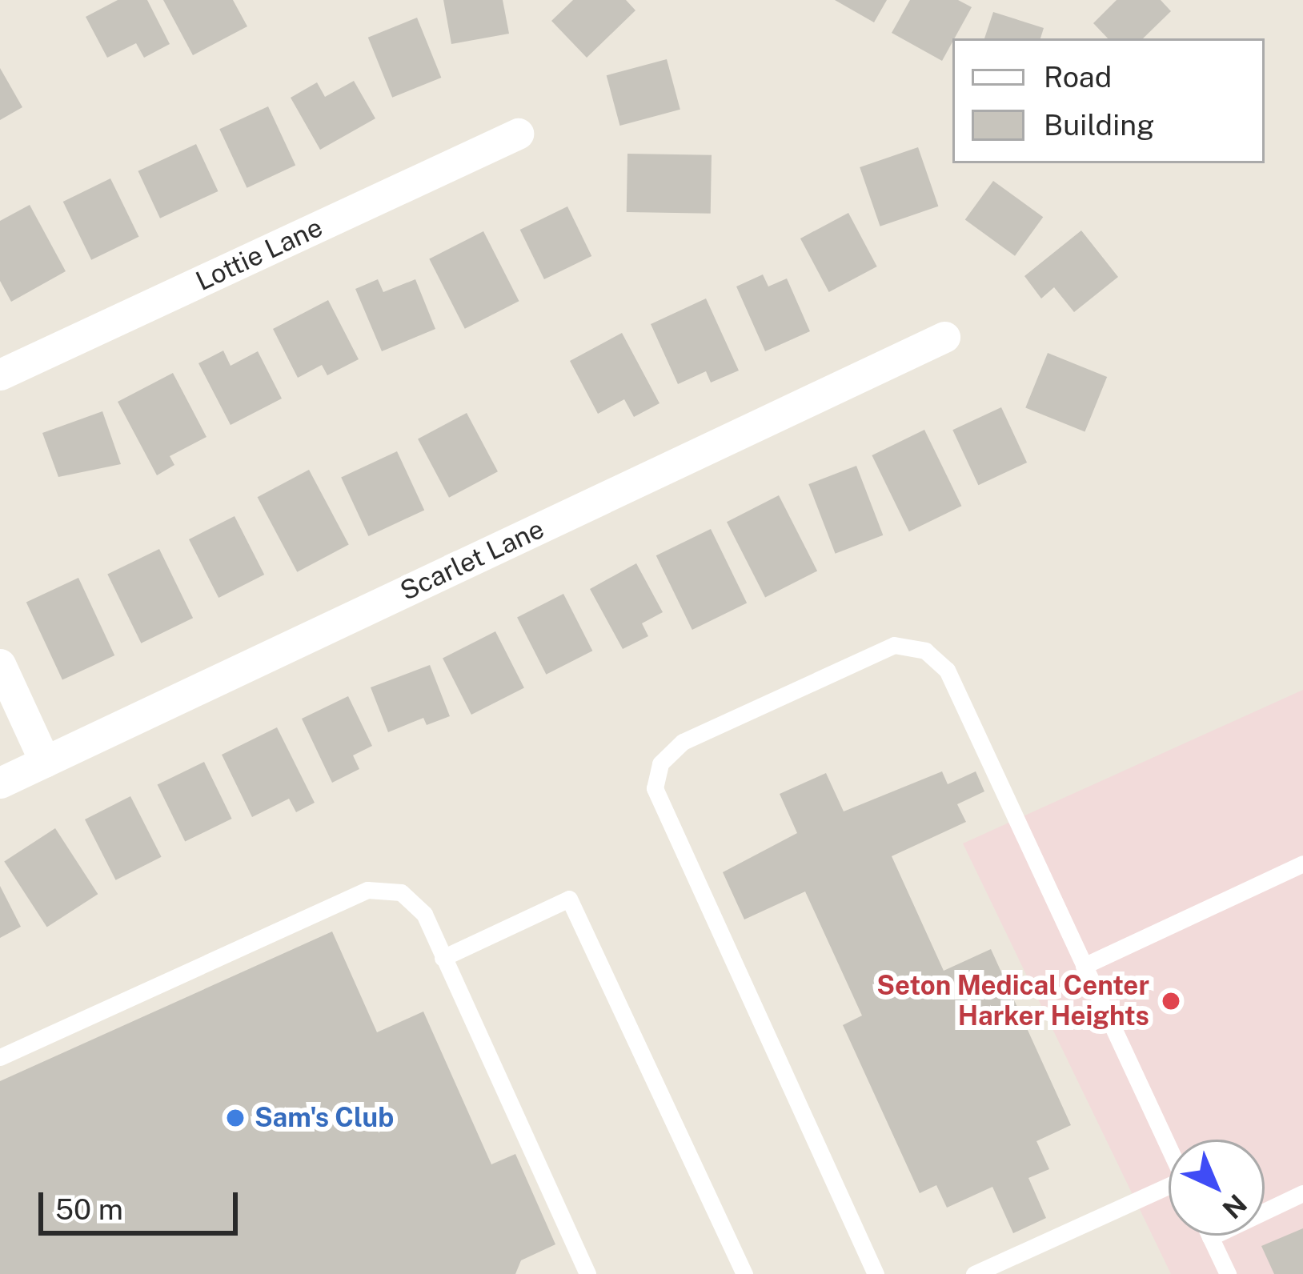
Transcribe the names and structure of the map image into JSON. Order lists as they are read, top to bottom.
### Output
{
  "streets": {
    "street": ["Lottie Lane", "Scarlet Lane"]
  },
  "places": ["Seton Medical Center Harker Heights", "Sam's Club"],
  "legend": ["Road", "Building"],
  "scale_bar": "50 m",
  "north": "bottom right"
}
